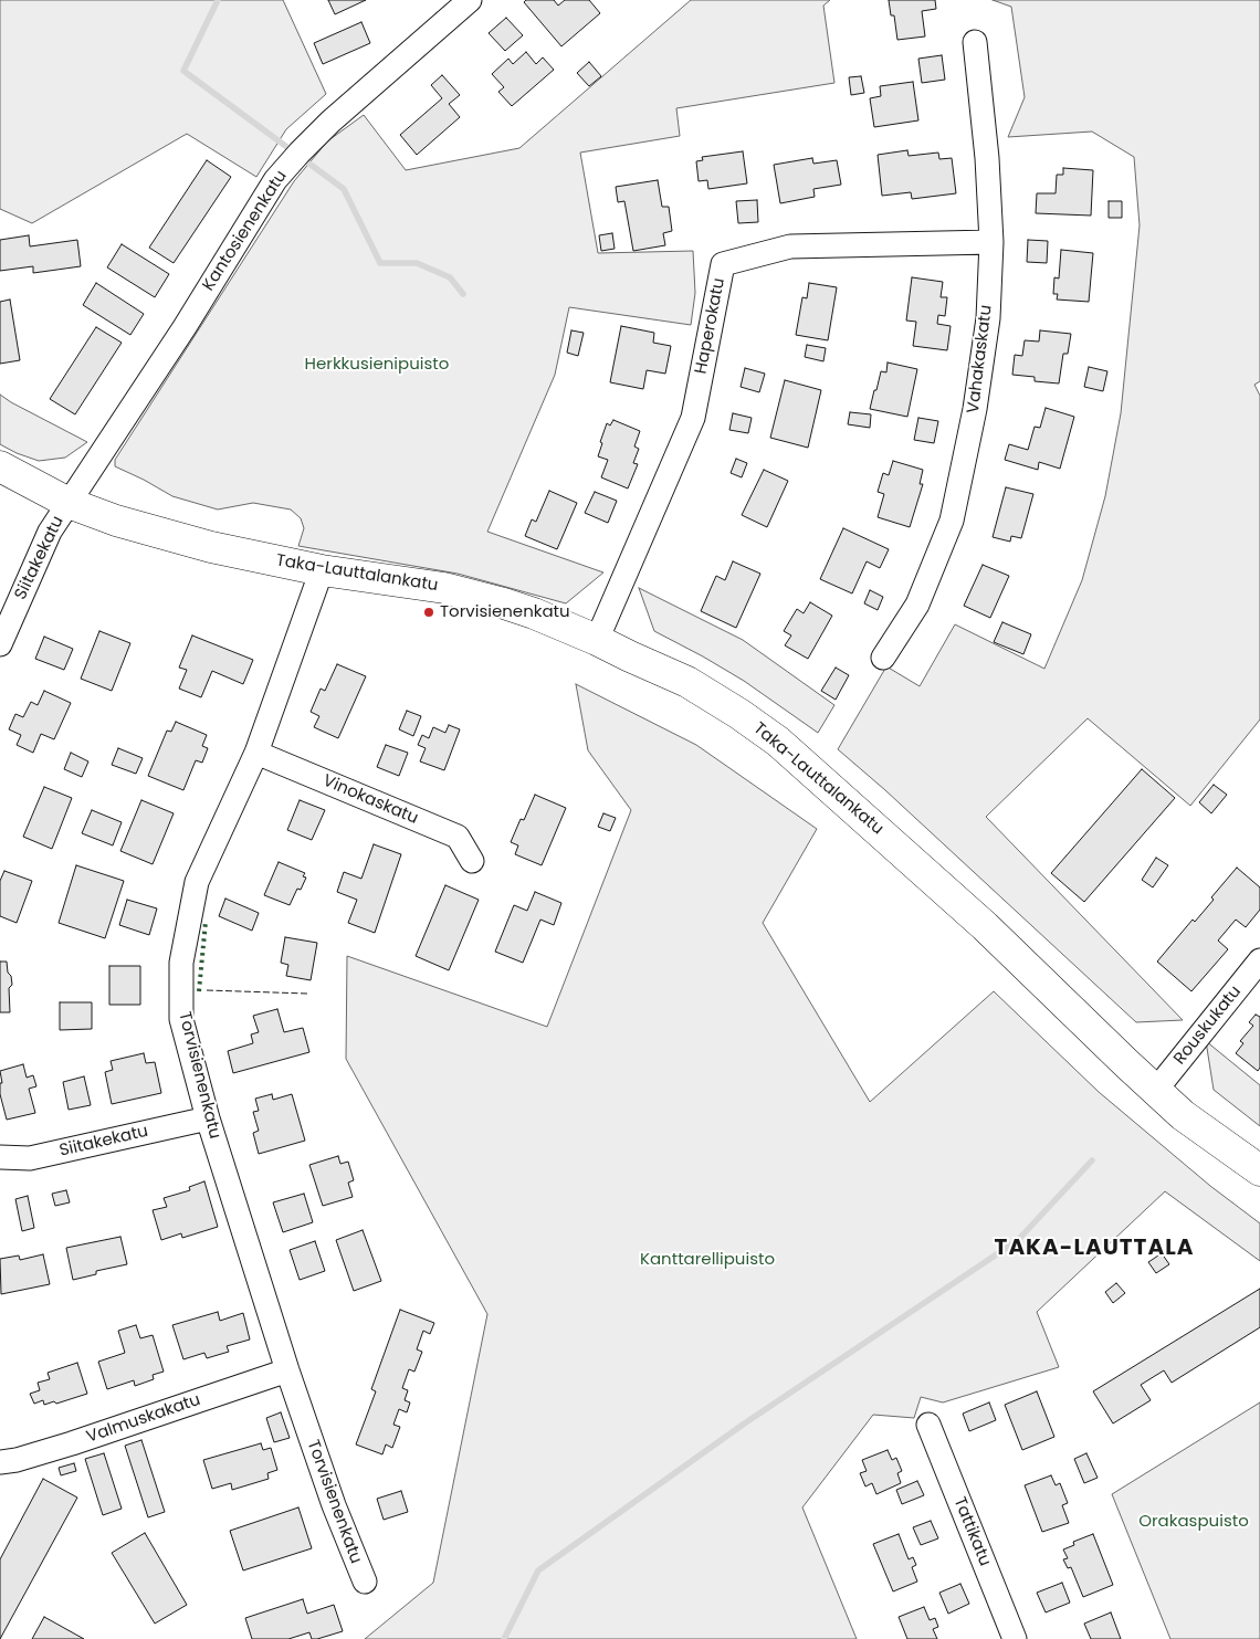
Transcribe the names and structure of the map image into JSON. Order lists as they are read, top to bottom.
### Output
{
  "streets": {
    "main road": ["Taka-Lauttalankatu"],
    "street": [
      "Kantosienenkatu",
      "Haperokatu",
      "Vahakaskatu",
      "Siitakekatu",
      "Vinokaskatu",
      "Rouskukatu",
      "Torvisienenkatu",
      "Valmuskakatu",
      "Tattikatu"
    ]
  },
  "crossings": [
    ["Kantosienenkatu", "Siitakekatu"],
    ["Kantosienenkatu", "Taka-Lauttalankatu"],
    ["Haperokatu", "Vahakaskatu"],
    ["Haperokatu", "Taka-Lauttalankatu"],
    ["Siitakekatu", "Taka-Lauttalankatu"],
    ["Siitakekatu", "Torvisienenkatu"],
    ["Taka-Lauttalankatu", "Rouskukatu"],
    ["Taka-Lauttalankatu", "Torvisienenkatu"],
    ["Vinokaskatu", "Torvisienenkatu"],
    ["Torvisienenkatu", "Valmuskakatu"]
  ],
  "districts": ["TAKA-LAUTTALA"],
  "parks": ["Herkkusienipuisto", "Kanttarellipuisto", "Orakaspuisto"],
  "places": ["Torvisienenkatu"]
}
